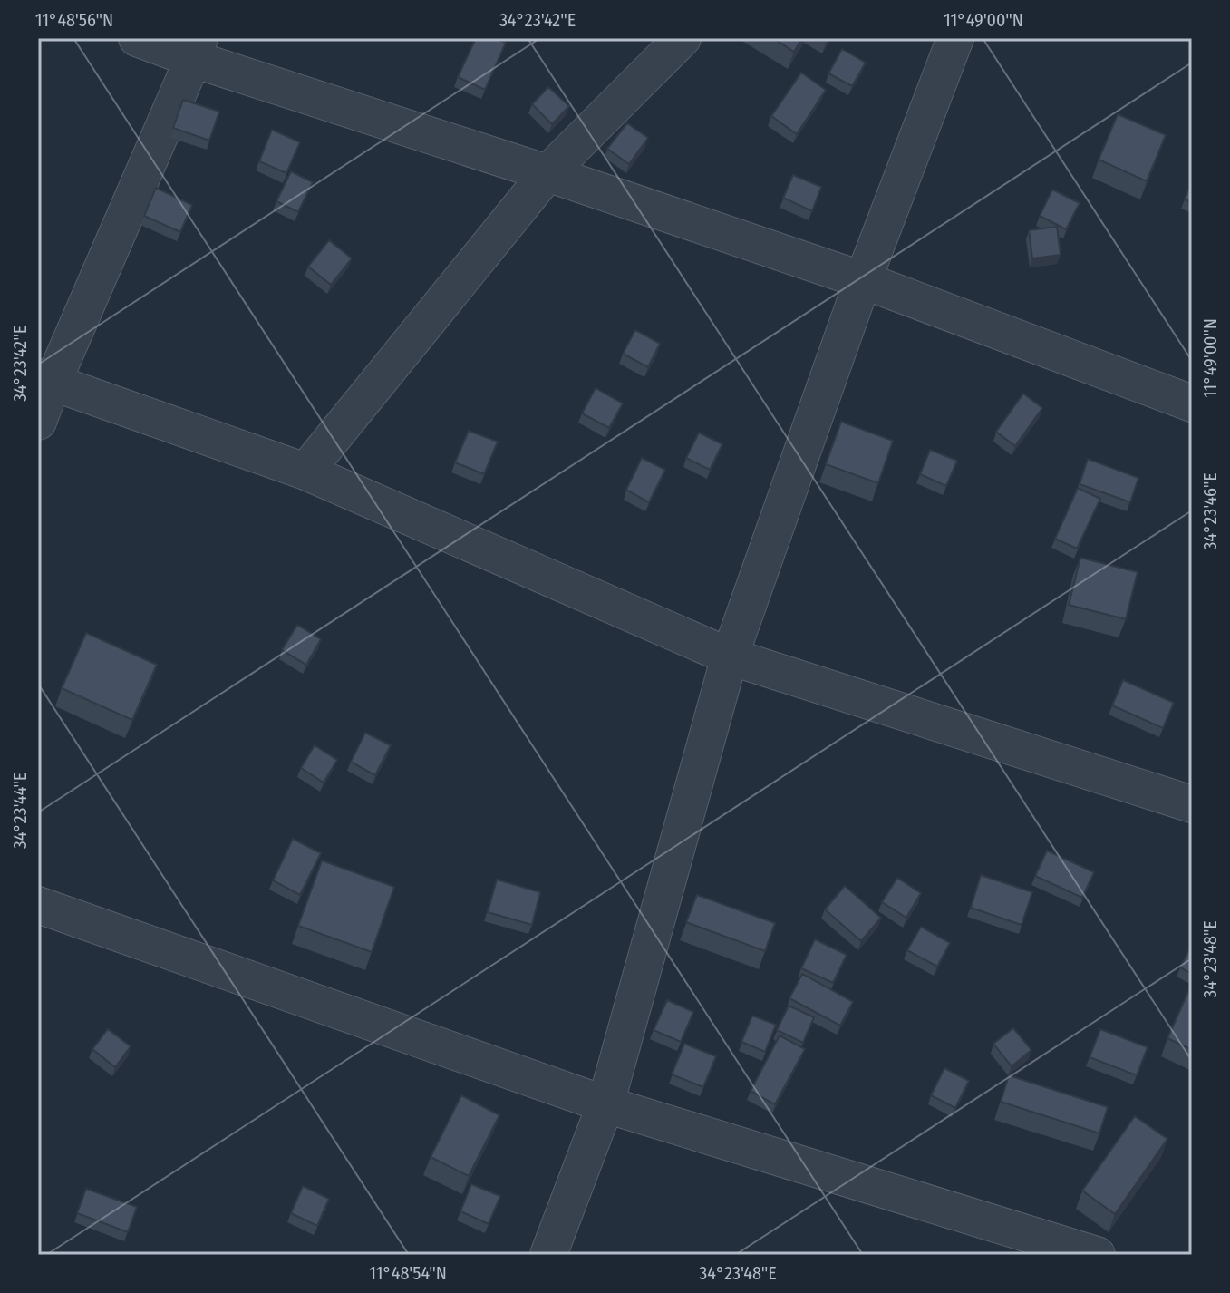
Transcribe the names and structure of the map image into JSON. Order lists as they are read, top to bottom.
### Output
{
  "coordinates": [
    "11°48'56\"N",
    "34°23'42\"E",
    "11°49'00\"N",
    "34°23'46\"E",
    "34°23'44\"E",
    "34°23'48\"E",
    "11°48'54\"N"
  ]
}
